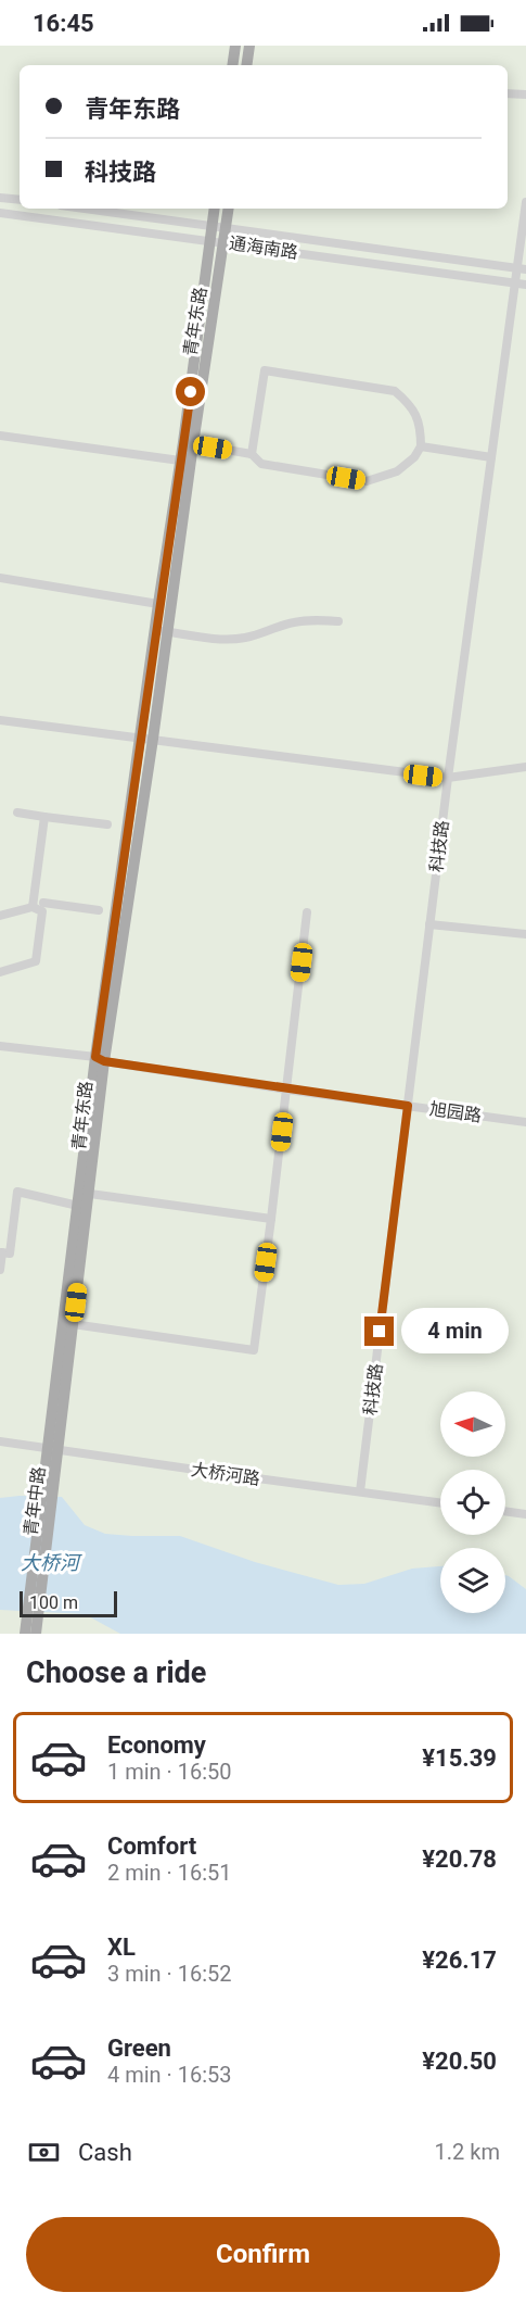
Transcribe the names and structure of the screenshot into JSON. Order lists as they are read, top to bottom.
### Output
{
  "streets": {
    "main road": ["青年东路", "青年中路"],
    "street": [
      "通海南路",
      "科技路",
      "旭园路",
      "大桥河路"
    ]
  },
  "crossings": [
    ["通海南路", "青年东路"],
    ["通海南路", "科技路"],
    ["青年东路", "旭园路"],
    ["青年东路", "大桥河路"],
    ["青年东路", "青年中路"],
    ["科技路", "旭园路"],
    ["科技路", "大桥河路"],
    ["大桥河路", "青年中路"]
  ],
  "water": ["大桥河"],
  "scale_bar": "100 m",
  "north": "left",
  "page": {
    "status": "16:45",
    "banner": ["青年东路", "科技路"],
    "bubble": "4 min",
    "scale": "100 m",
    "heading": "Choose a ride",
    "list": [
      {
        "name": "Economy",
        "note": "1 min · 16:50",
        "value": "¥15.39"
      },
      {
        "name": "Comfort",
        "note": "2 min · 16:51",
        "value": "¥20.78"
      },
      {
        "name": "XL",
        "note": "3 min · 16:52",
        "value": "¥26.17"
      },
      {
        "name": "Green",
        "note": "4 min · 16:53",
        "value": "¥20.50"
      }
    ],
    "pay": ["Cash", "1.2 km"],
    "buttons": "Confirm"
  }
}
